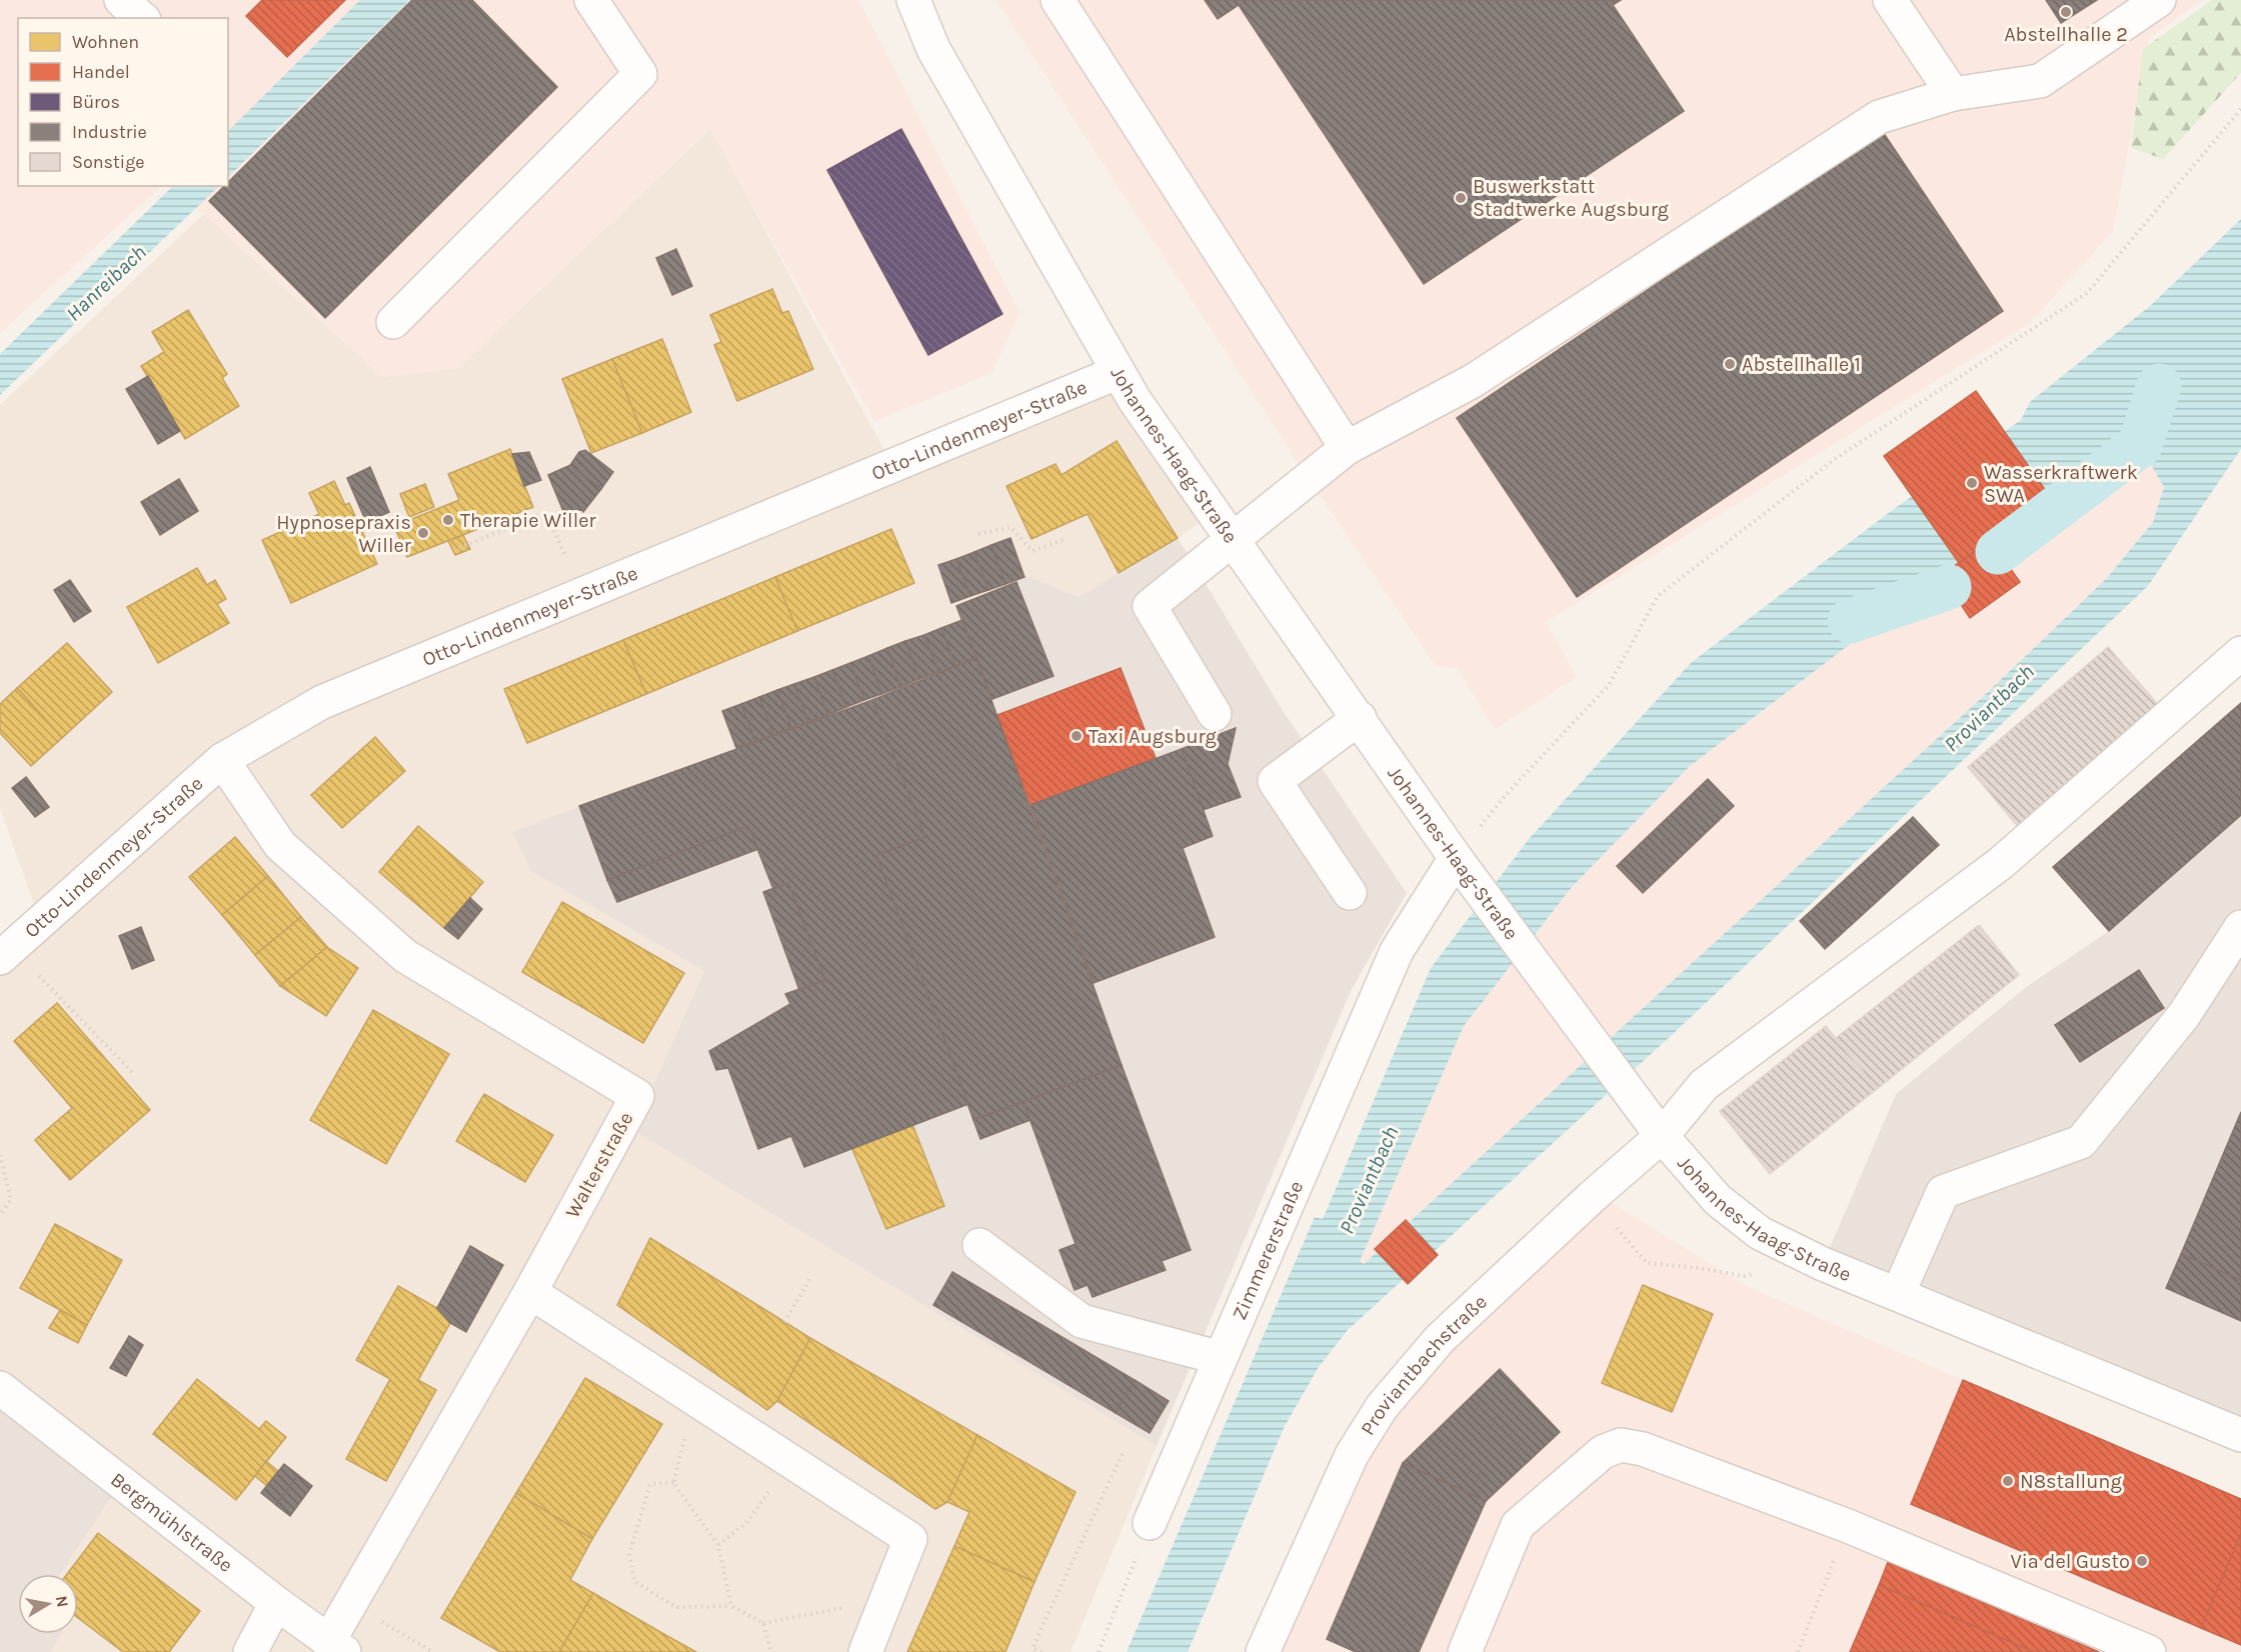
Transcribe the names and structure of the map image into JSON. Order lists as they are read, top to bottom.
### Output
{
  "streets": {
    "street": [
      "Otto-Lindenmeyer-Straße",
      "Johannes-Haag-Straße",
      "Walterstraße",
      "Zimmererstraße",
      "Proviantbachstraße",
      "Bergmühlstraße"
    ]
  },
  "crossings": [
    ["Otto-Lindenmeyer-Straße", "Johannes-Haag-Straße"],
    ["Otto-Lindenmeyer-Straße", "Walterstraße"],
    ["Johannes-Haag-Straße", "Zimmererstraße"],
    ["Johannes-Haag-Straße", "Proviantbachstraße"],
    ["Walterstraße", "Bergmühlstraße"]
  ],
  "water": ["Hanreibach", "Proviantbach"],
  "places": [
    "Abstellhalle 2",
    "Buswerkstatt Stadtwerke Augsburg",
    "Abstellhalle 1",
    "Wasserkraftwerk SWA",
    "Therapie Willer",
    "Hypnosepraxis Willer",
    "Taxi Augsburg",
    "N8stallung",
    "Via del Gusto"
  ],
  "legend": [
    "Wohnen",
    "Handel",
    "Büros",
    "Industrie",
    "Sonstige"
  ],
  "north": "right"
}
